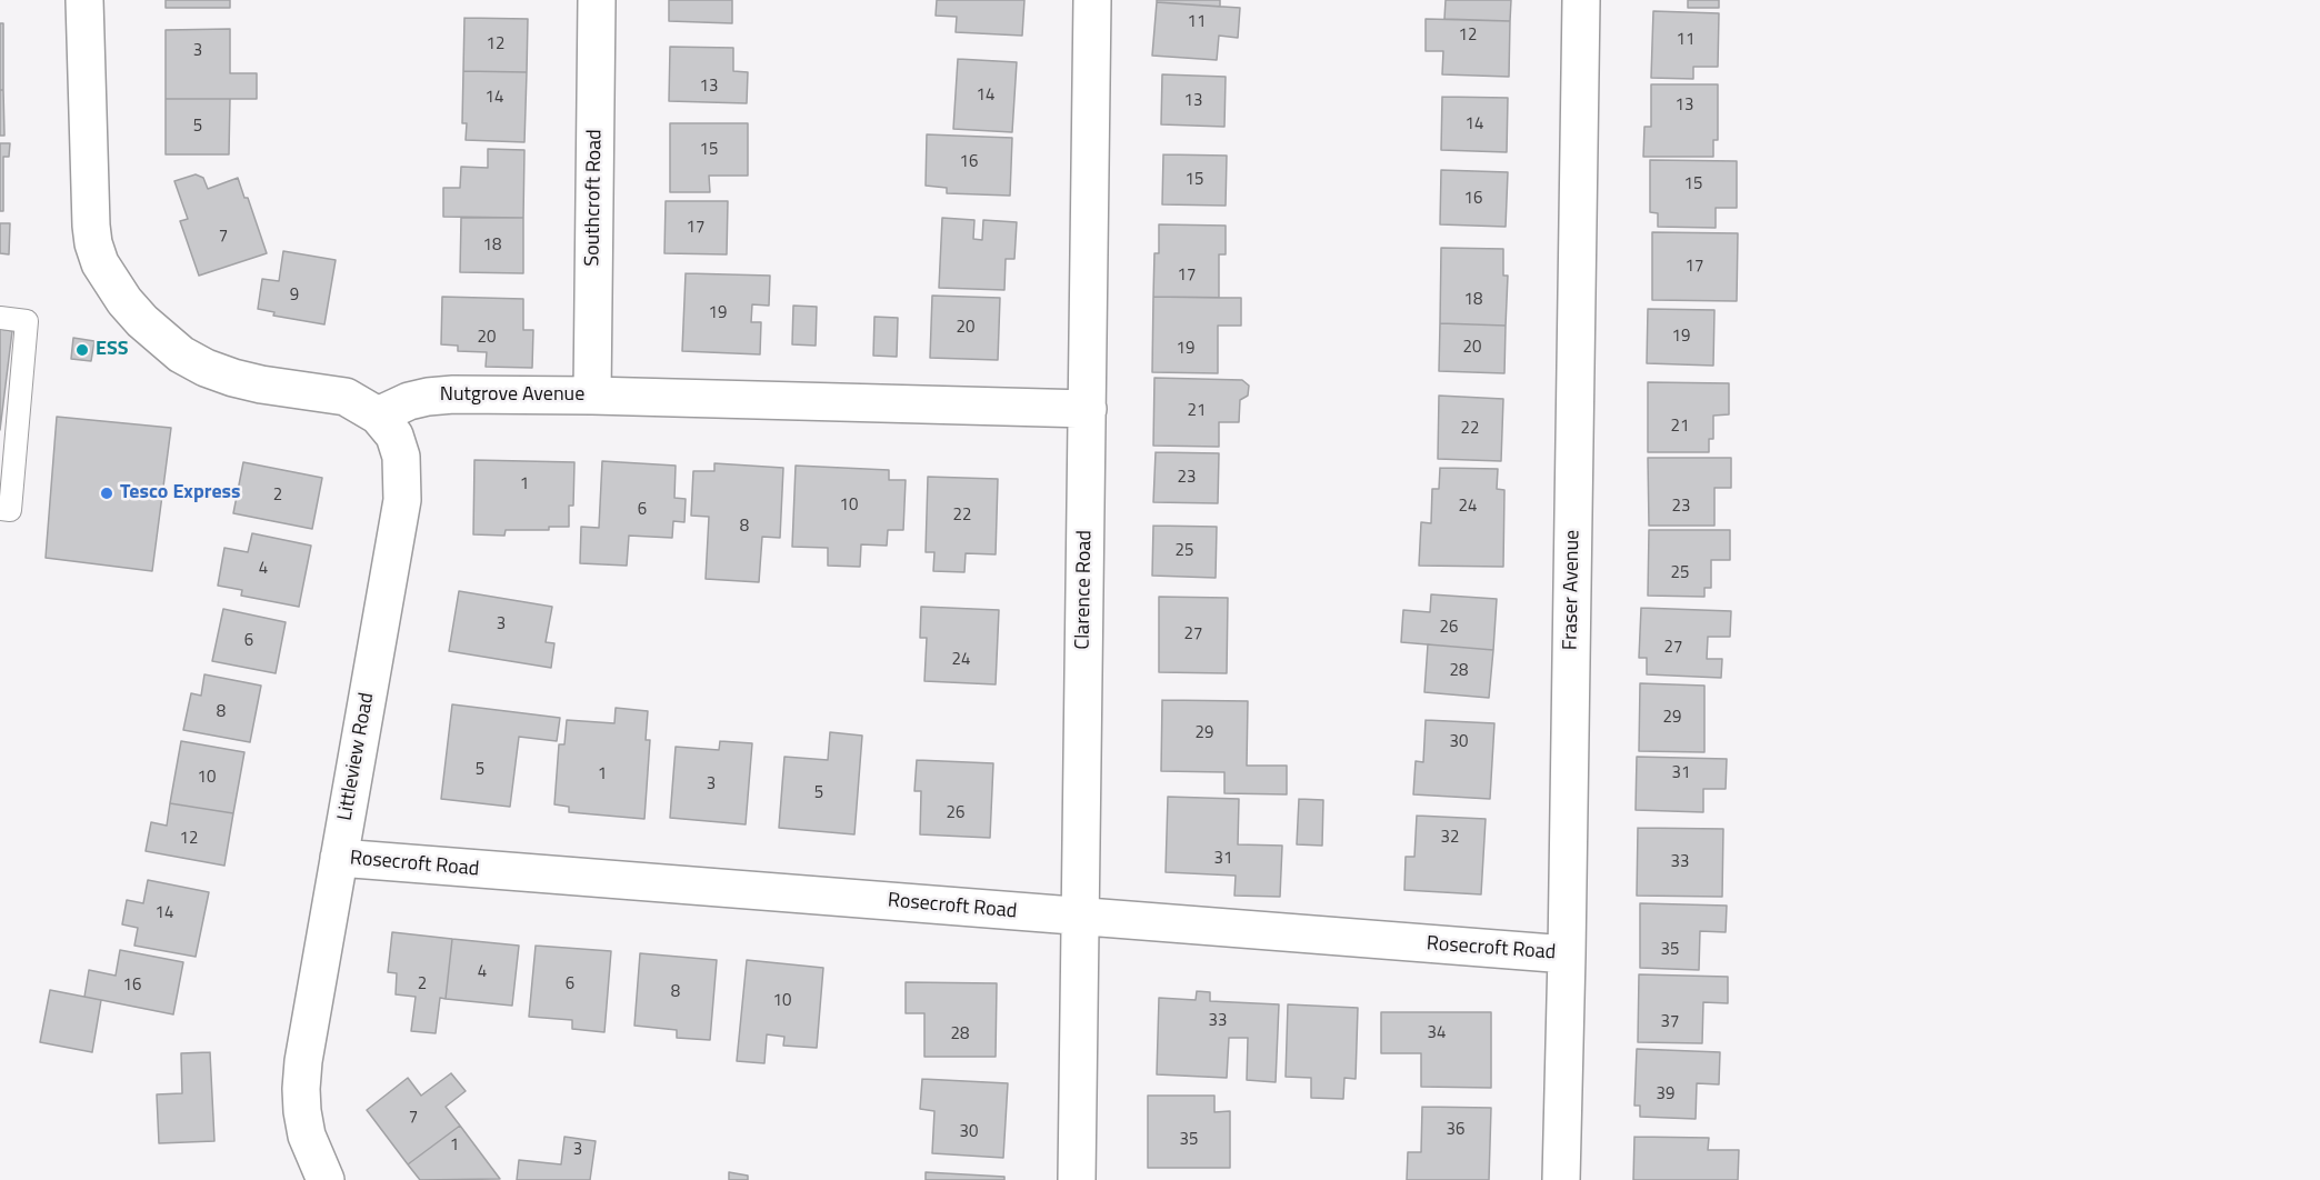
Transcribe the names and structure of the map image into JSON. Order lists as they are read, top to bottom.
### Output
{
  "streets": {
    "street": [
      "Southcroft Road",
      "Nutgrove Avenue",
      "Clarence Road",
      "Fraser Avenue",
      "Littleview Road",
      "Rosecroft Road"
    ]
  },
  "crossings": [
    ["Southcroft Road", "Nutgrove Avenue"],
    ["Nutgrove Avenue", "Clarence Road"],
    ["Nutgrove Avenue", "Littleview Road"],
    ["Clarence Road", "Rosecroft Road"],
    ["Fraser Avenue", "Rosecroft Road"],
    ["Littleview Road", "Rosecroft Road"]
  ],
  "places": ["ESS", "Tesco Express"],
  "house_numbers": [
    "11",
    "12",
    "11",
    "12",
    "3",
    "13",
    "14",
    "14",
    "13",
    "13",
    "14",
    "5",
    "15",
    "16",
    "15",
    "15",
    "16",
    "17",
    "7",
    "18",
    "17",
    "17",
    "9",
    "18",
    "19",
    "20",
    "19",
    "20",
    "20",
    "19",
    "21",
    "21",
    "22",
    "23",
    "1",
    "2",
    "10",
    "24",
    "23",
    "6",
    "22",
    "8",
    "25",
    "4",
    "25",
    "3",
    "26",
    "27",
    "6",
    "27",
    "24",
    "28",
    "8",
    "29",
    "29",
    "30",
    "5",
    "31",
    "1",
    "10",
    "3",
    "5",
    "26",
    "32",
    "12",
    "31",
    "33",
    "14",
    "35",
    "4",
    "2",
    "6",
    "16",
    "8",
    "10",
    "33",
    "37",
    "34",
    "28",
    "39",
    "7",
    "36",
    "30",
    "35",
    "1",
    "3"
  ]
}
